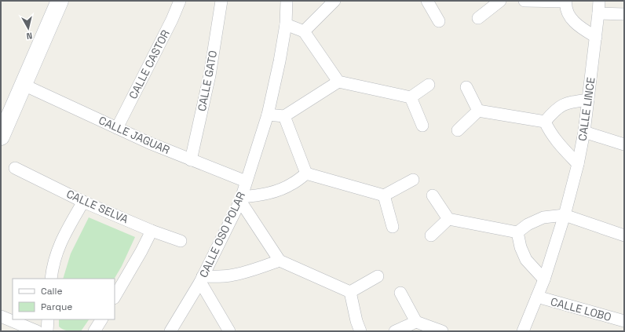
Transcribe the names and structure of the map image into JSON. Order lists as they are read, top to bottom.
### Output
{
  "streets": {
    "street": [
      "CALLE CASTOR",
      "CALLE GATO",
      "CALLE LINCE",
      "CALLE JAGUAR",
      "CALLE SELVA",
      "CALLE OSO POLAR",
      "CALLE LOBO"
    ]
  },
  "crossings": [
    ["CALLE CASTOR", "CALLE JAGUAR"],
    ["CALLE GATO", "CALLE JAGUAR"],
    ["CALLE LINCE", "CALLE LOBO"],
    ["CALLE JAGUAR", "CALLE OSO POLAR"]
  ],
  "legend": ["Calle", "Parque"],
  "north": "bottom"
}
